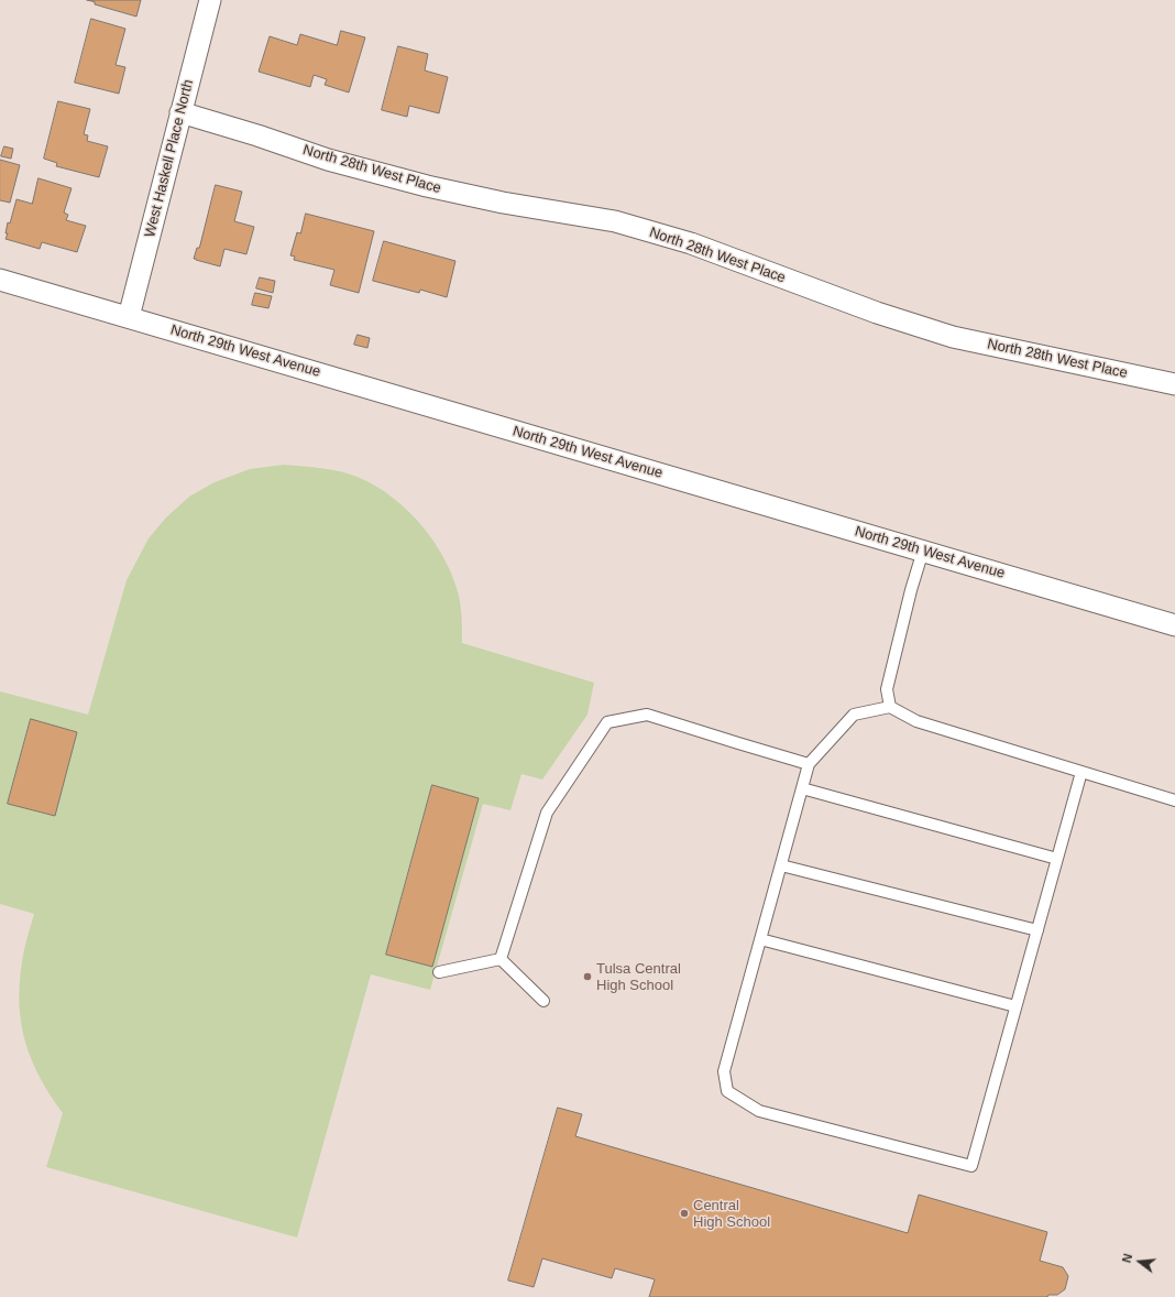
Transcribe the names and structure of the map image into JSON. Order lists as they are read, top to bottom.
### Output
{
  "streets": {
    "street": ["West Haskell Place North", "North 28th West Place", "North 29th West Avenue"]
  },
  "crossings": [
    ["West Haskell Place North", "North 28th West Place"],
    ["West Haskell Place North", "North 29th West Avenue"]
  ],
  "places": ["Tulsa Central High School", "Central High School"],
  "north": "left"
}
